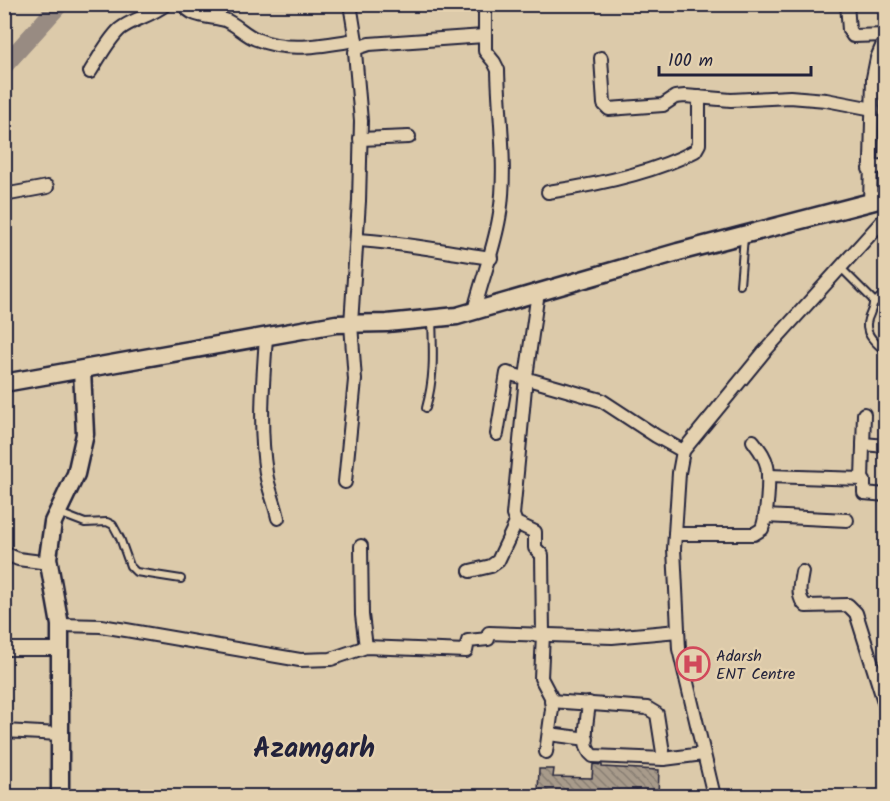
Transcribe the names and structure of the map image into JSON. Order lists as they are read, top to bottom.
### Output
{
  "districts": ["Azamgarh"],
  "places": {
    "hospital": ["Adarsh ENT Centre"]
  },
  "scale_bar": "100 m"
}
